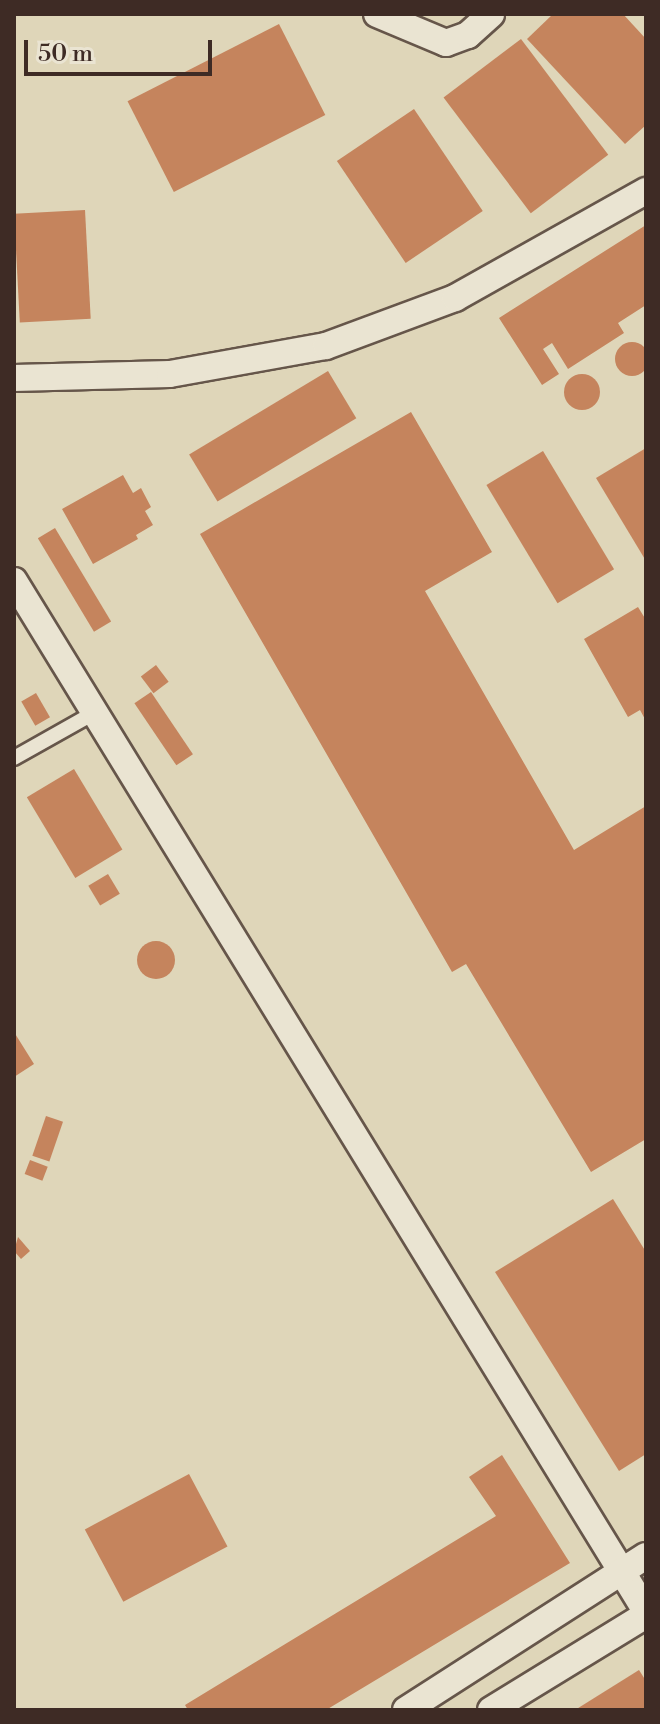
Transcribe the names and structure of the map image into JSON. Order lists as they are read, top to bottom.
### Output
{
  "scale_bar": "50 m"
}
